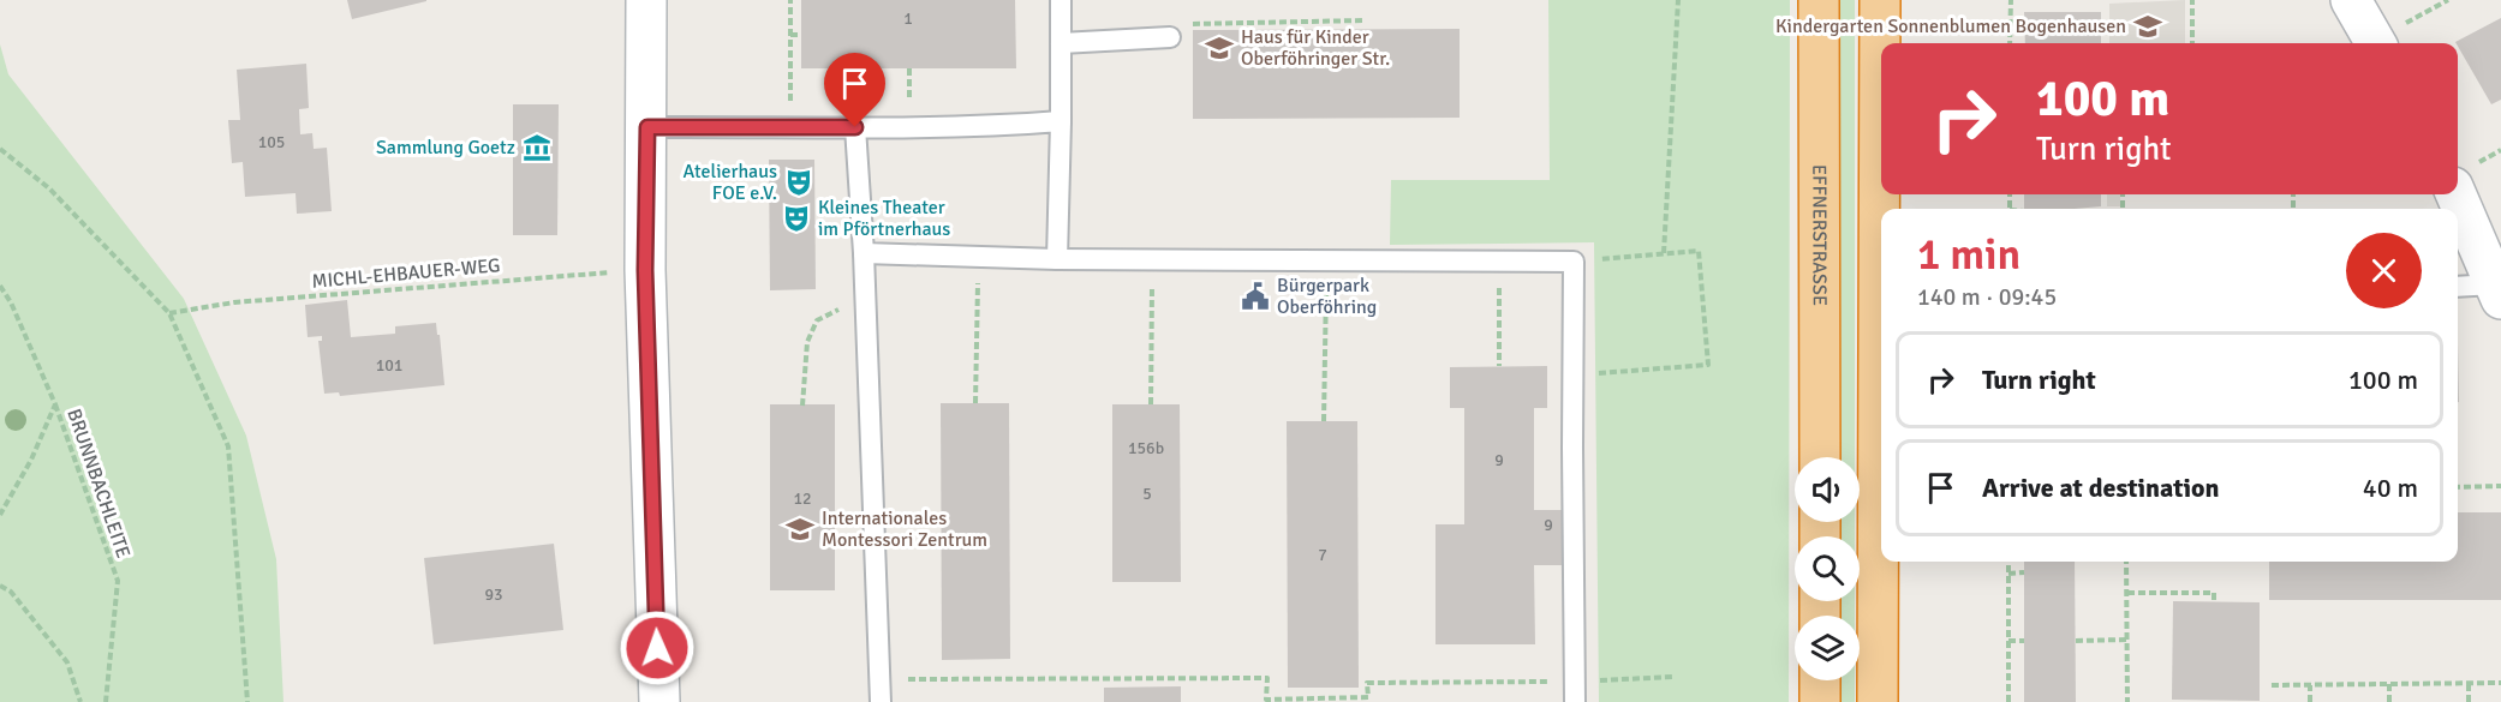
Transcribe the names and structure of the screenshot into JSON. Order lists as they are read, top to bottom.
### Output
{
  "streets": {
    "highway": ["EFFNERSTRASSE"],
    "path": ["MICHL-EHBAUER-WEG", "BRUNNBACHLEITE"]
  },
  "places": {
    "school or university": ["Kindergarten Sonnenblumen Bogenhausen", "Haus für Kinder Oberföhringer Str.", "Internationales Montessori Zentrum"],
    "museum": ["Sammlung Goetz"],
    "theatre": ["Atelierhaus FOE e.V.", "Kleines Theater im Pförtnerhaus"],
    "public building": ["Bürgerpark Oberföhring"]
  },
  "house_numbers": [
    "1",
    "105",
    "101",
    "156b",
    "9",
    "5",
    "12",
    "9",
    "7",
    "93"
  ],
  "page": {
    "turn": ["100 m", "Turn right"],
    "heading": ["1 min", "140 m · 09:45"],
    "list": [
      {
        "name": "Turn right",
        "value": "100 m"
      },
      {
        "name": "Arrive at destination",
        "value": "40 m"
      }
    ]
  }
}
